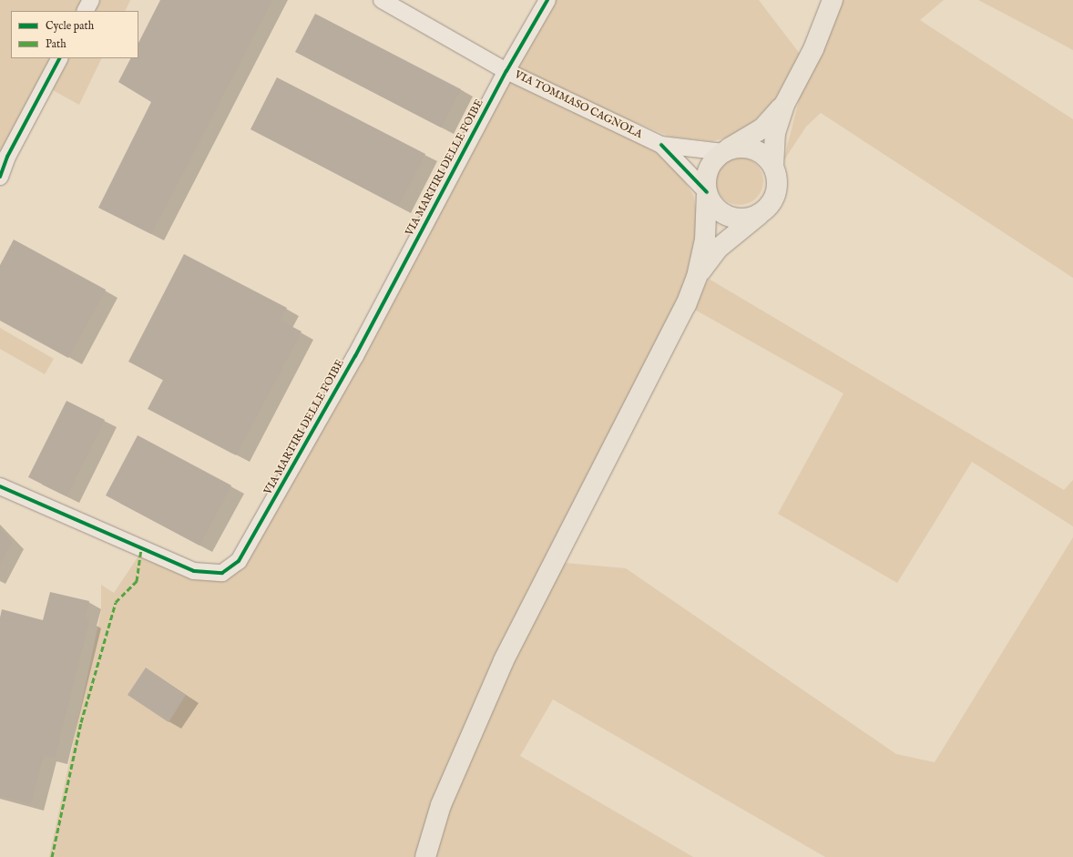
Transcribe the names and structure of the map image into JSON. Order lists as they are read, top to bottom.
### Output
{
  "streets": {
    "street": ["VIA TOMMASO CAGNOLA", "VIA MARTIRI DELLE FOIBE"]
  },
  "crossings": [
    ["VIA TOMMASO CAGNOLA", "VIA MARTIRI DELLE FOIBE"]
  ],
  "legend": ["Cycle path", "Path"]
}
